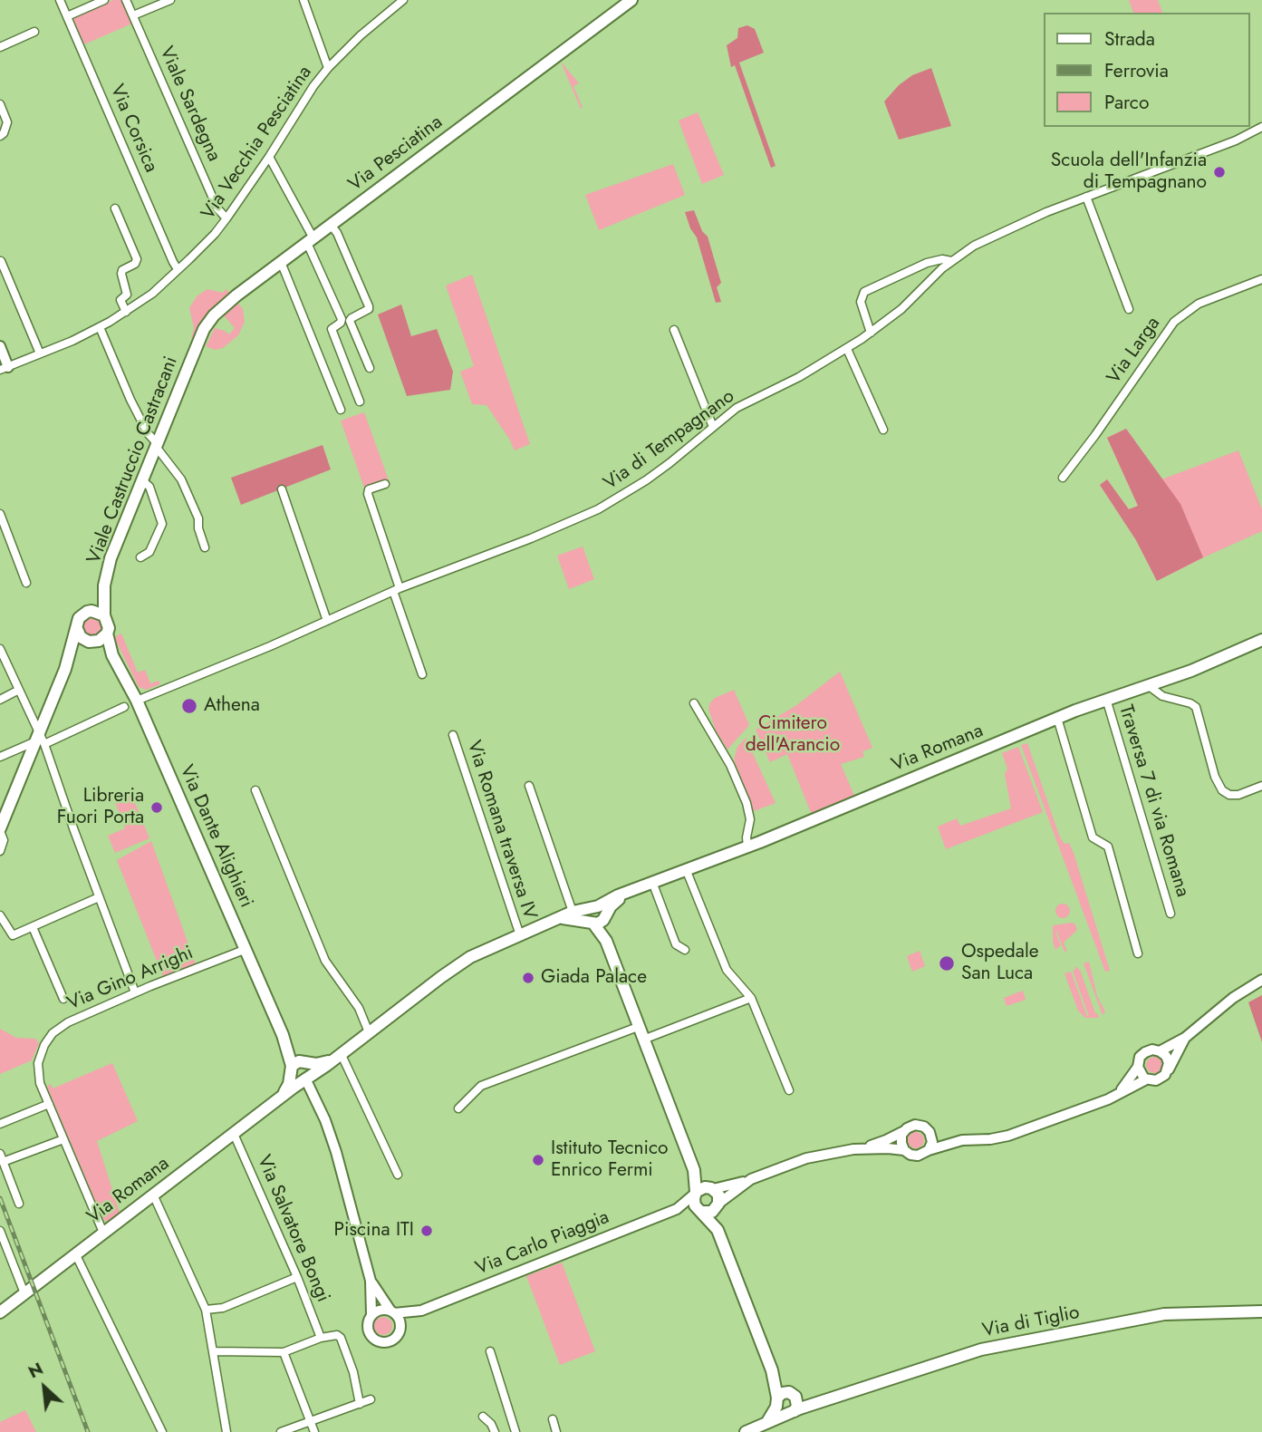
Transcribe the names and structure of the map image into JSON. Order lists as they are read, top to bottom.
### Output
{
  "streets": {
    "main road": [
      "Via Pesciatina",
      "Viale Castruccio Castracani",
      "Via Romana",
      "Via Dante Alighieri",
      "Via di Tiglio"
    ],
    "street": [
      "Viale Sardegna",
      "Via Corsica",
      "Via Vecchia Pesciatina",
      "Via Larga",
      "Via di Tempagnano",
      "Traversa 7 di via Romana",
      "Via Romana traversa IV",
      "Via Gino Arrighi",
      "Via Salvatore Bongi",
      "Via Carlo Piaggia"
    ]
  },
  "crossings": [
    ["Viale Sardegna", "Via Vecchia Pesciatina"],
    ["Via Corsica", "Via Vecchia Pesciatina"],
    ["Via Pesciatina", "Viale Castruccio Castracani"],
    ["Via di Tempagnano", "Via Dante Alighieri"],
    ["Viale Castruccio Castracani", "Via Dante Alighieri"],
    ["Via Romana", "Traversa 7 di via Romana"],
    ["Via Romana", "Via Romana traversa IV"],
    ["Via Romana", "Via Dante Alighieri"],
    ["Via Romana", "Via Gino Arrighi"],
    ["Via Romana", "Via Salvatore Bongi"],
    ["Via Dante Alighieri", "Via Gino Arrighi"]
  ],
  "parks": ["Cimitero dell'Arancio"],
  "places": [
    "Scuola dell'Infanzia di Tempagnano",
    "Athena",
    "Libreria Fuori Porta",
    "Ospedale San Luca",
    "Giada Palace",
    "Istituto Tecnico Enrico Fermi",
    "Piscina ITI"
  ],
  "legend": ["Strada", "Ferrovia", "Parco"],
  "north": "top left"
}
